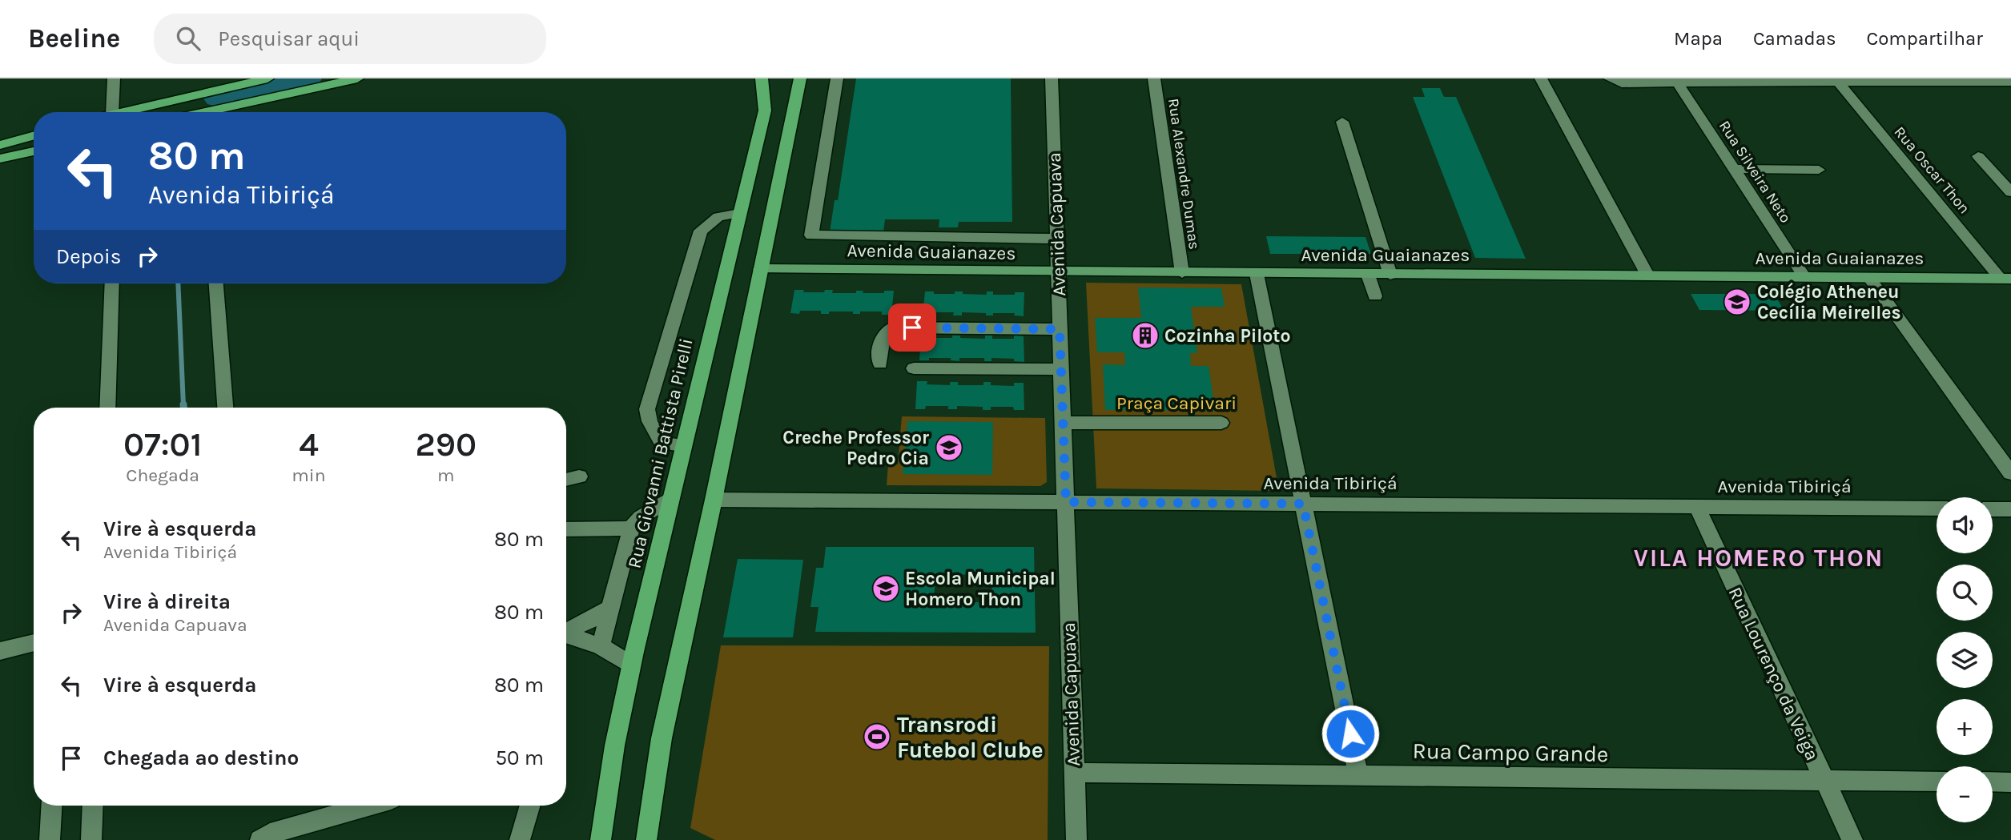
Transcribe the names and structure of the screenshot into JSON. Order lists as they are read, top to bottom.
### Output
{
  "streets": {
    "highway": ["Rua Giovanni Battista Pirelli"],
    "main road": ["Avenida Guaianazes"],
    "street": [
      "Rua Oscar Thon",
      "Rua Silveira Neto",
      "Rua Alexandre Dumas",
      "Avenida Capuava",
      "Avenida Tibiriçá",
      "Rua Lourenço da Veiga",
      "Rua Campo Grande"
    ]
  },
  "crossings": [
    ["Rua Oscar Thon", "Avenida Guaianazes"],
    ["Rua Silveira Neto", "Avenida Guaianazes"],
    ["Rua Alexandre Dumas", "Avenida Guaianazes"],
    ["Avenida Capuava", "Avenida Guaianazes"],
    ["Avenida Capuava", "Avenida Tibiriçá"],
    ["Avenida Capuava", "Rua Campo Grande"],
    ["Avenida Tibiriçá", "Rua Lourenço da Veiga"],
    ["Rua Lourenço da Veiga", "Rua Campo Grande"]
  ],
  "districts": ["VILA HOMERO THON"],
  "parks": ["Praça Capivari"],
  "places": {
    "school or university": ["Colégio Atheneu Cecília Meirelles", "Creche Professor Pedro Cia", "Escola Municipal Homero Thon"],
    "building": ["Cozinha Piloto"],
    "sports": ["Transrodi Futebol Clube"]
  },
  "page": {
    "header": "Beeline",
    "search": "Pesquisar aqui",
    "nav": ["Mapa", "Camadas", "Compartilhar"],
    "turn": ["80 m", "Avenida Tibiriçá"],
    "then": "Depois",
    "eta": [
      "07:01",
      "Chegada",
      "4",
      "min",
      "290",
      "m"
    ],
    "map_buttons": ["+", "−"],
    "list": [
      {
        "name": "Vire à esquerda",
        "note": "Avenida Tibiriçá",
        "value": "80 m"
      },
      {
        "name": "Vire à direita",
        "note": "Avenida Capuava",
        "value": "80 m"
      },
      {
        "name": "Vire à esquerda",
        "value": "80 m"
      },
      {
        "name": "Chegada ao destino",
        "value": "50 m"
      }
    ]
  }
}
